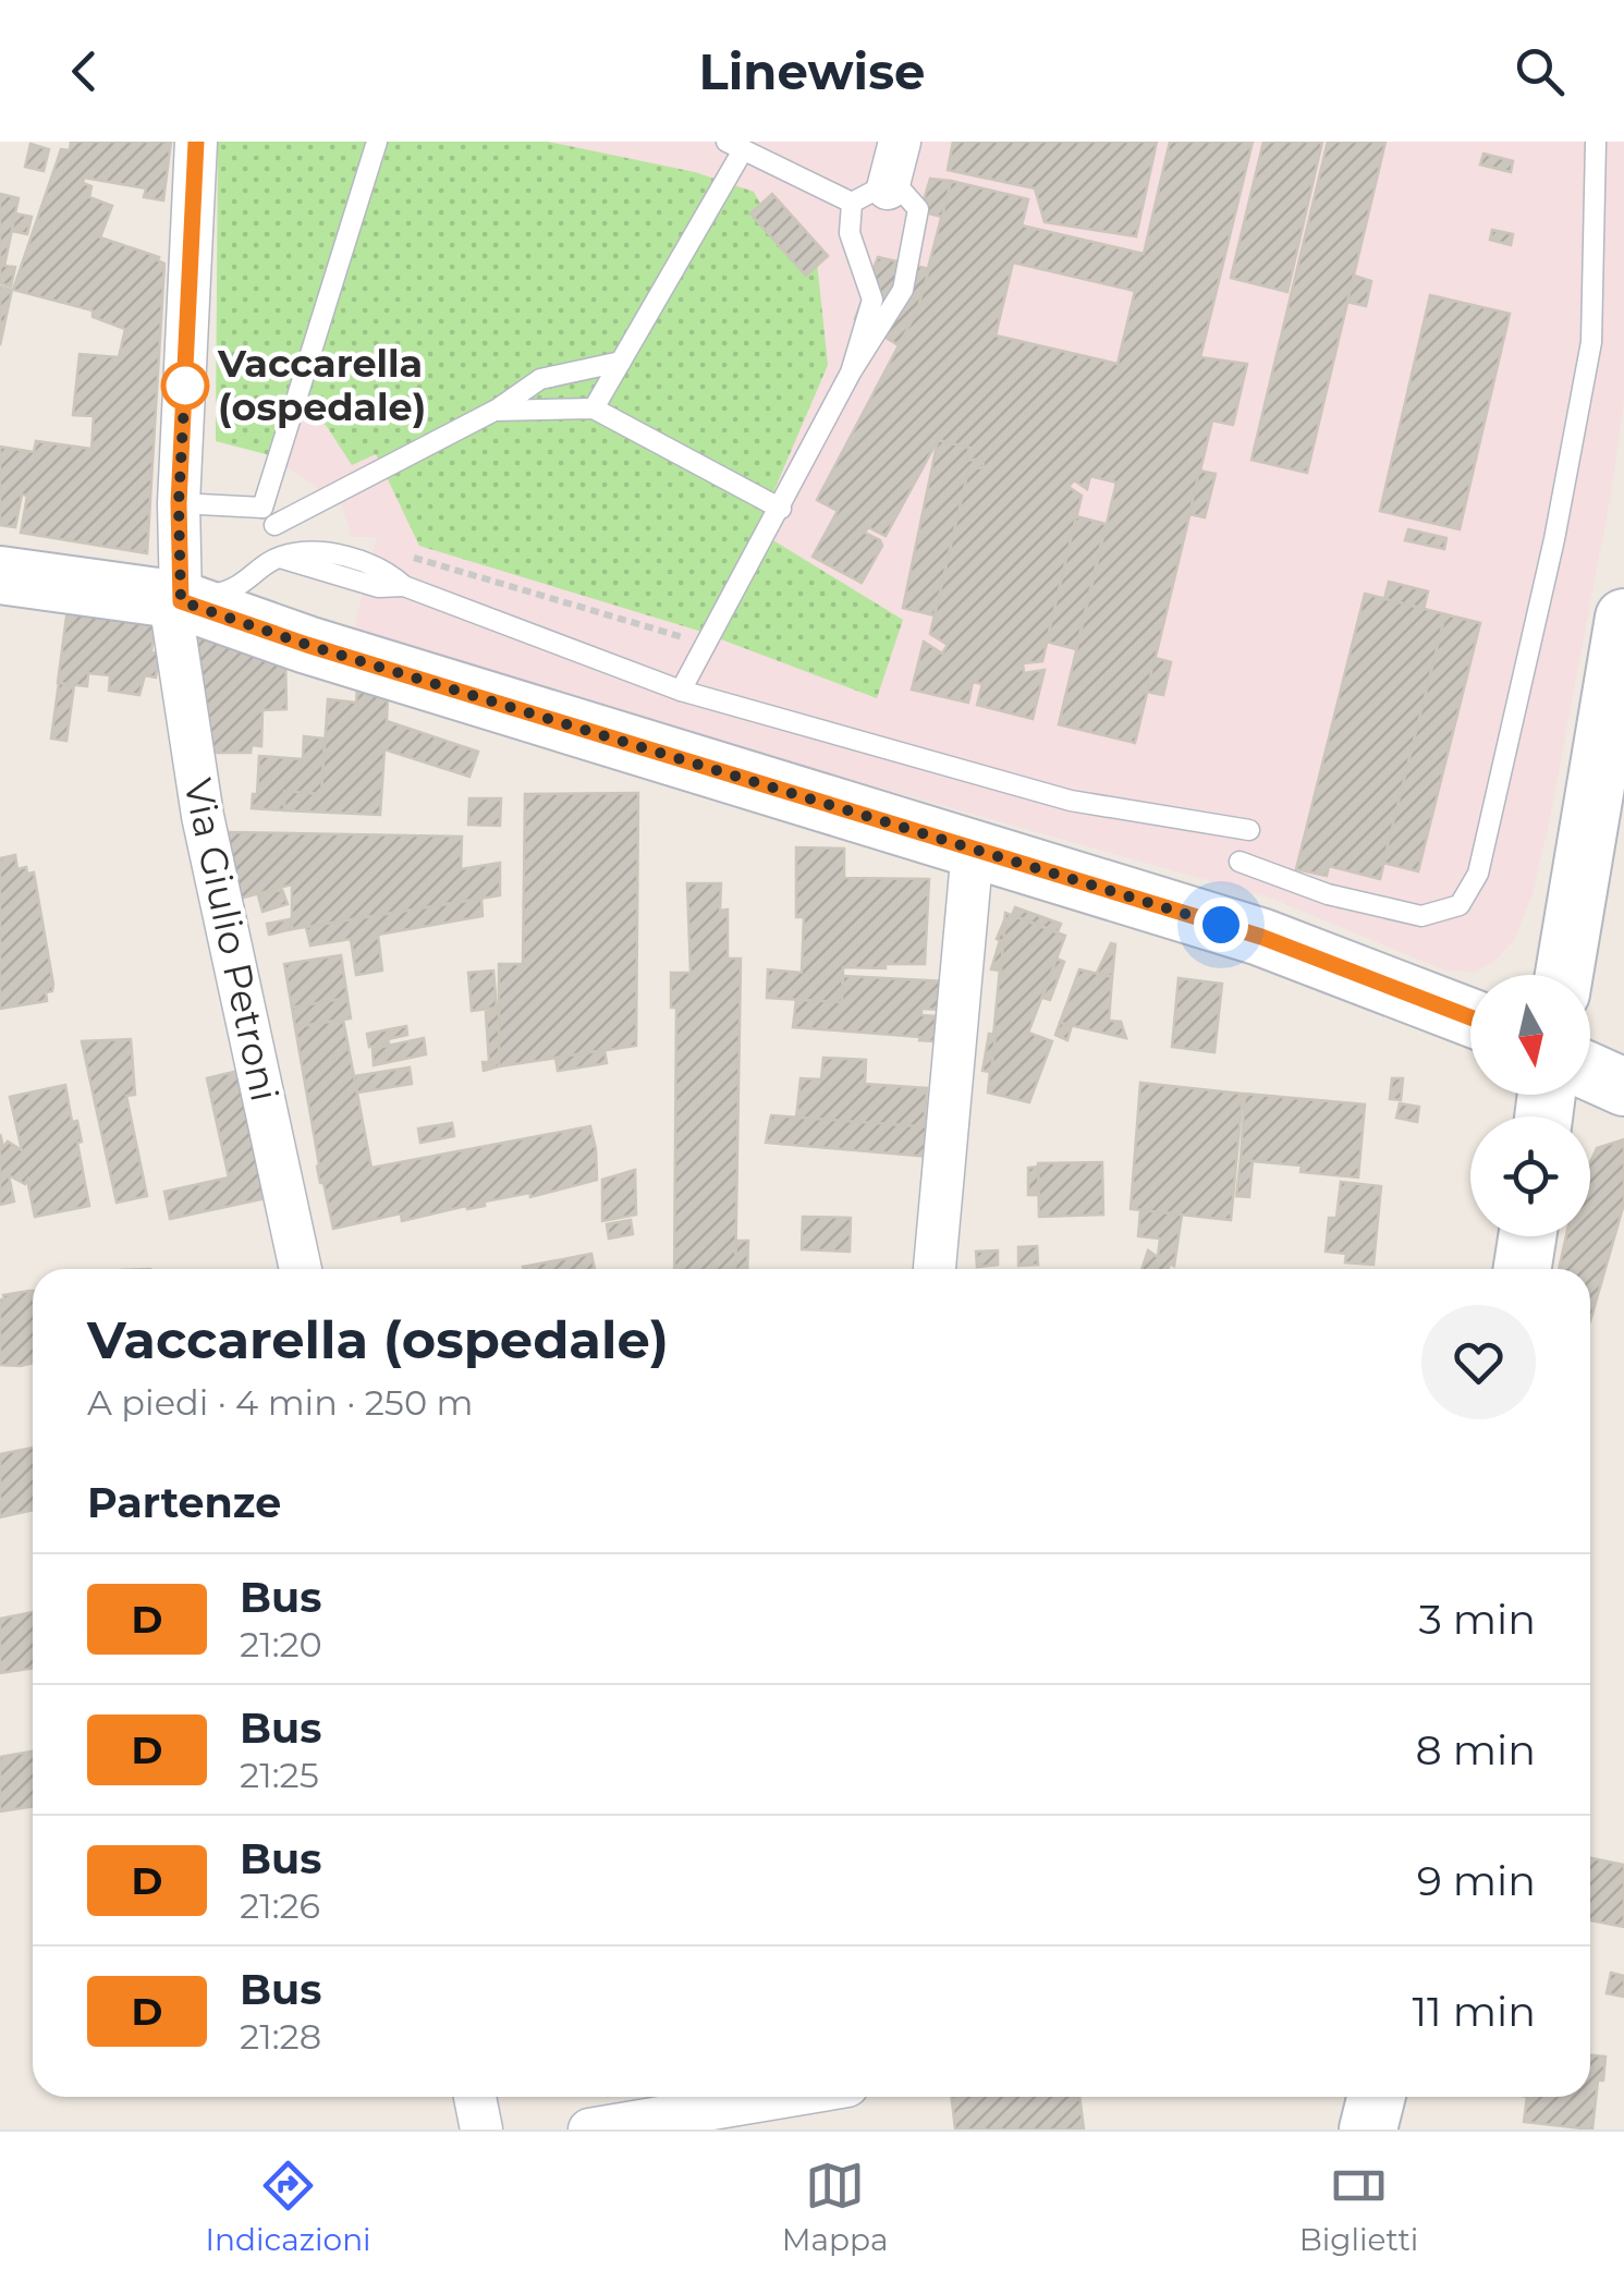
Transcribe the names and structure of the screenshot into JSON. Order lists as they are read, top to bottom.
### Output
{
  "streets": {
    "street": ["Via Giulio Petroni"]
  },
  "places": ["Vaccarella (ospedale)"],
  "lines": ["bus line D"],
  "north": "bottom",
  "page": {
    "header": "Linewise",
    "heading": [
      ["Vaccarella (ospedale)", "A piedi · 4 min · 250 m"],
      "Partenze"
    ],
    "list": [
      {
        "mark": "D",
        "name": "Bus",
        "note": "21:20",
        "value": "3 min"
      },
      {
        "mark": "D",
        "name": "Bus",
        "note": "21:25",
        "value": "8 min"
      },
      {
        "mark": "D",
        "name": "Bus",
        "note": "21:26",
        "value": "9 min"
      },
      {
        "mark": "D",
        "name": "Bus",
        "note": "21:28",
        "value": "11 min"
      }
    ],
    "tabs": ["Indicazioni", "Mappa", "Biglietti"]
  }
}
